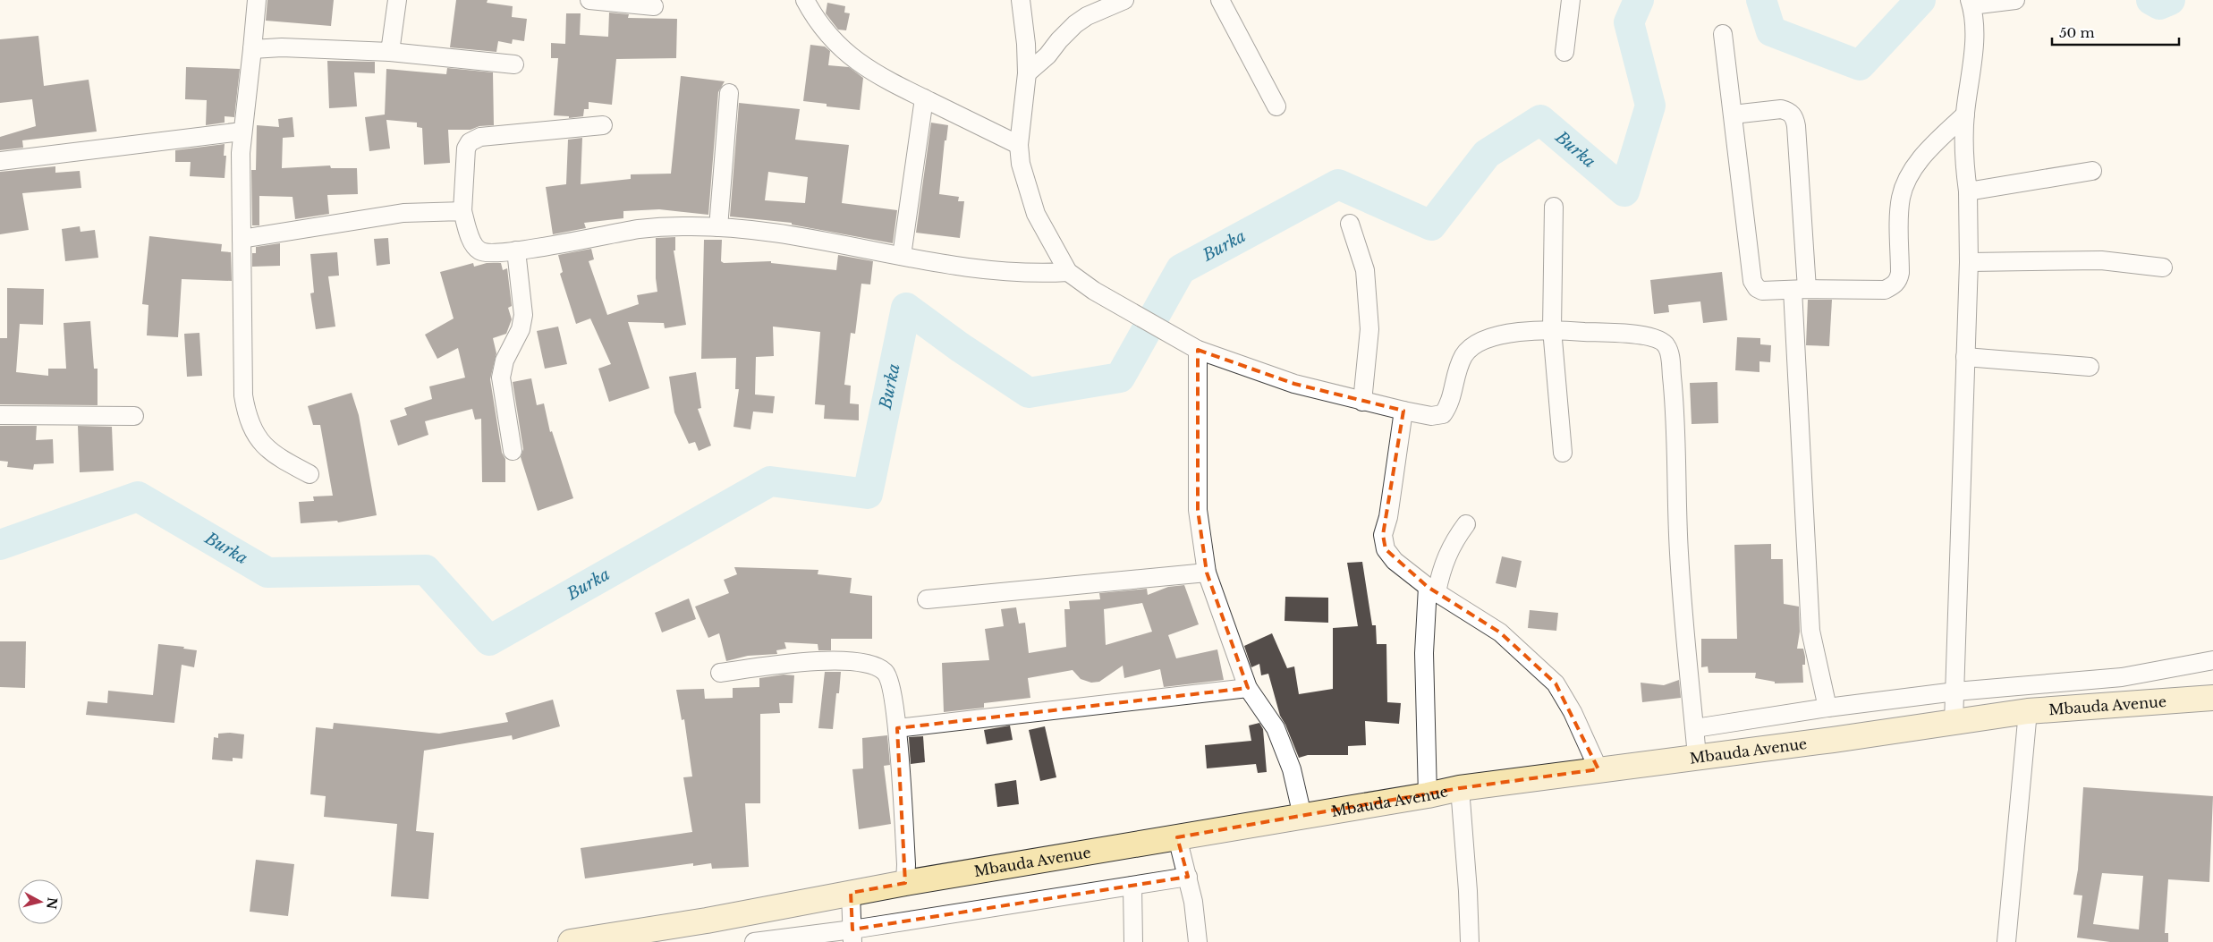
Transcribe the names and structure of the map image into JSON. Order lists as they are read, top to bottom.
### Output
{
  "streets": {
    "street": ["Mbauda Avenue"]
  },
  "water": ["Burka"],
  "scale_bar": "50 m",
  "north": "right"
}
